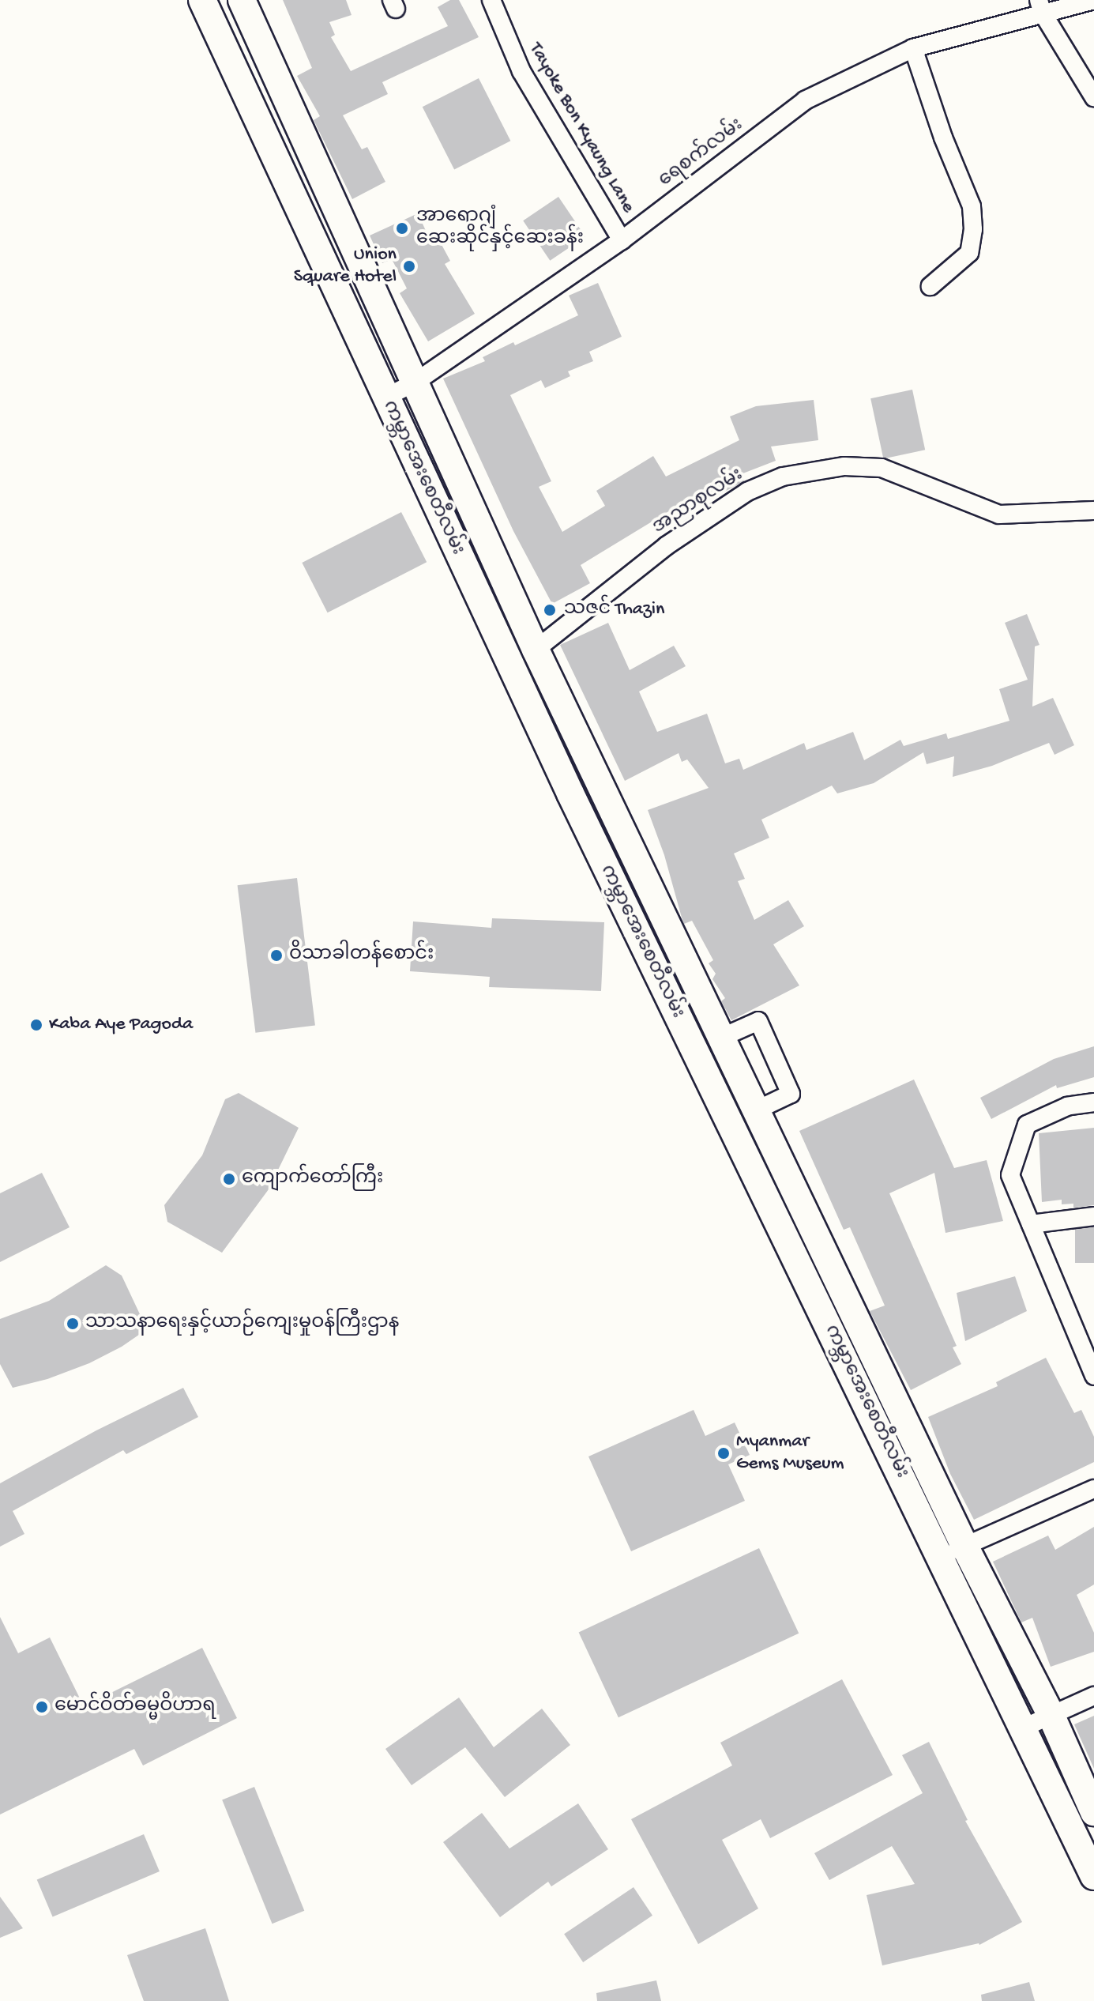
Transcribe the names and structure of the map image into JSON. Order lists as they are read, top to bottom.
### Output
{
  "streets": {
    "main road": ["ကမ္ဘာအေးစေတီလမ်း"],
    "street": ["Tayoke Bon Kyaung Lane", "ရေစက်လမ်း", "အညာစုလမ်း"]
  },
  "crossings": [
    ["Tayoke Bon Kyaung Lane", "ရေစက်လမ်း"],
    ["ရေစက်လမ်း", "ကမ္ဘာအေးစေတီလမ်း"],
    ["ကမ္ဘာအေးစေတီလမ်း", "အညာစုလမ်း"]
  ],
  "places": [
    "အာရောဂျံ ဆေးဆိုင်နှင့်ဆေးခန်း",
    "Union Square Hotel",
    "သဇင် Thazin",
    "ဝိသာခါတန်စောင်း",
    "Kaba Aye Pagoda",
    "ကျောက်တော်ကြီး",
    "သာသနာရေးနှင့်ယာဉ်ကျေးမှုဝန်ကြီးဌာန",
    "Myanmar Gems Museum",
    "မောင်ဝိတ်ဓမ္မဝိဟာရ"
  ]
}
